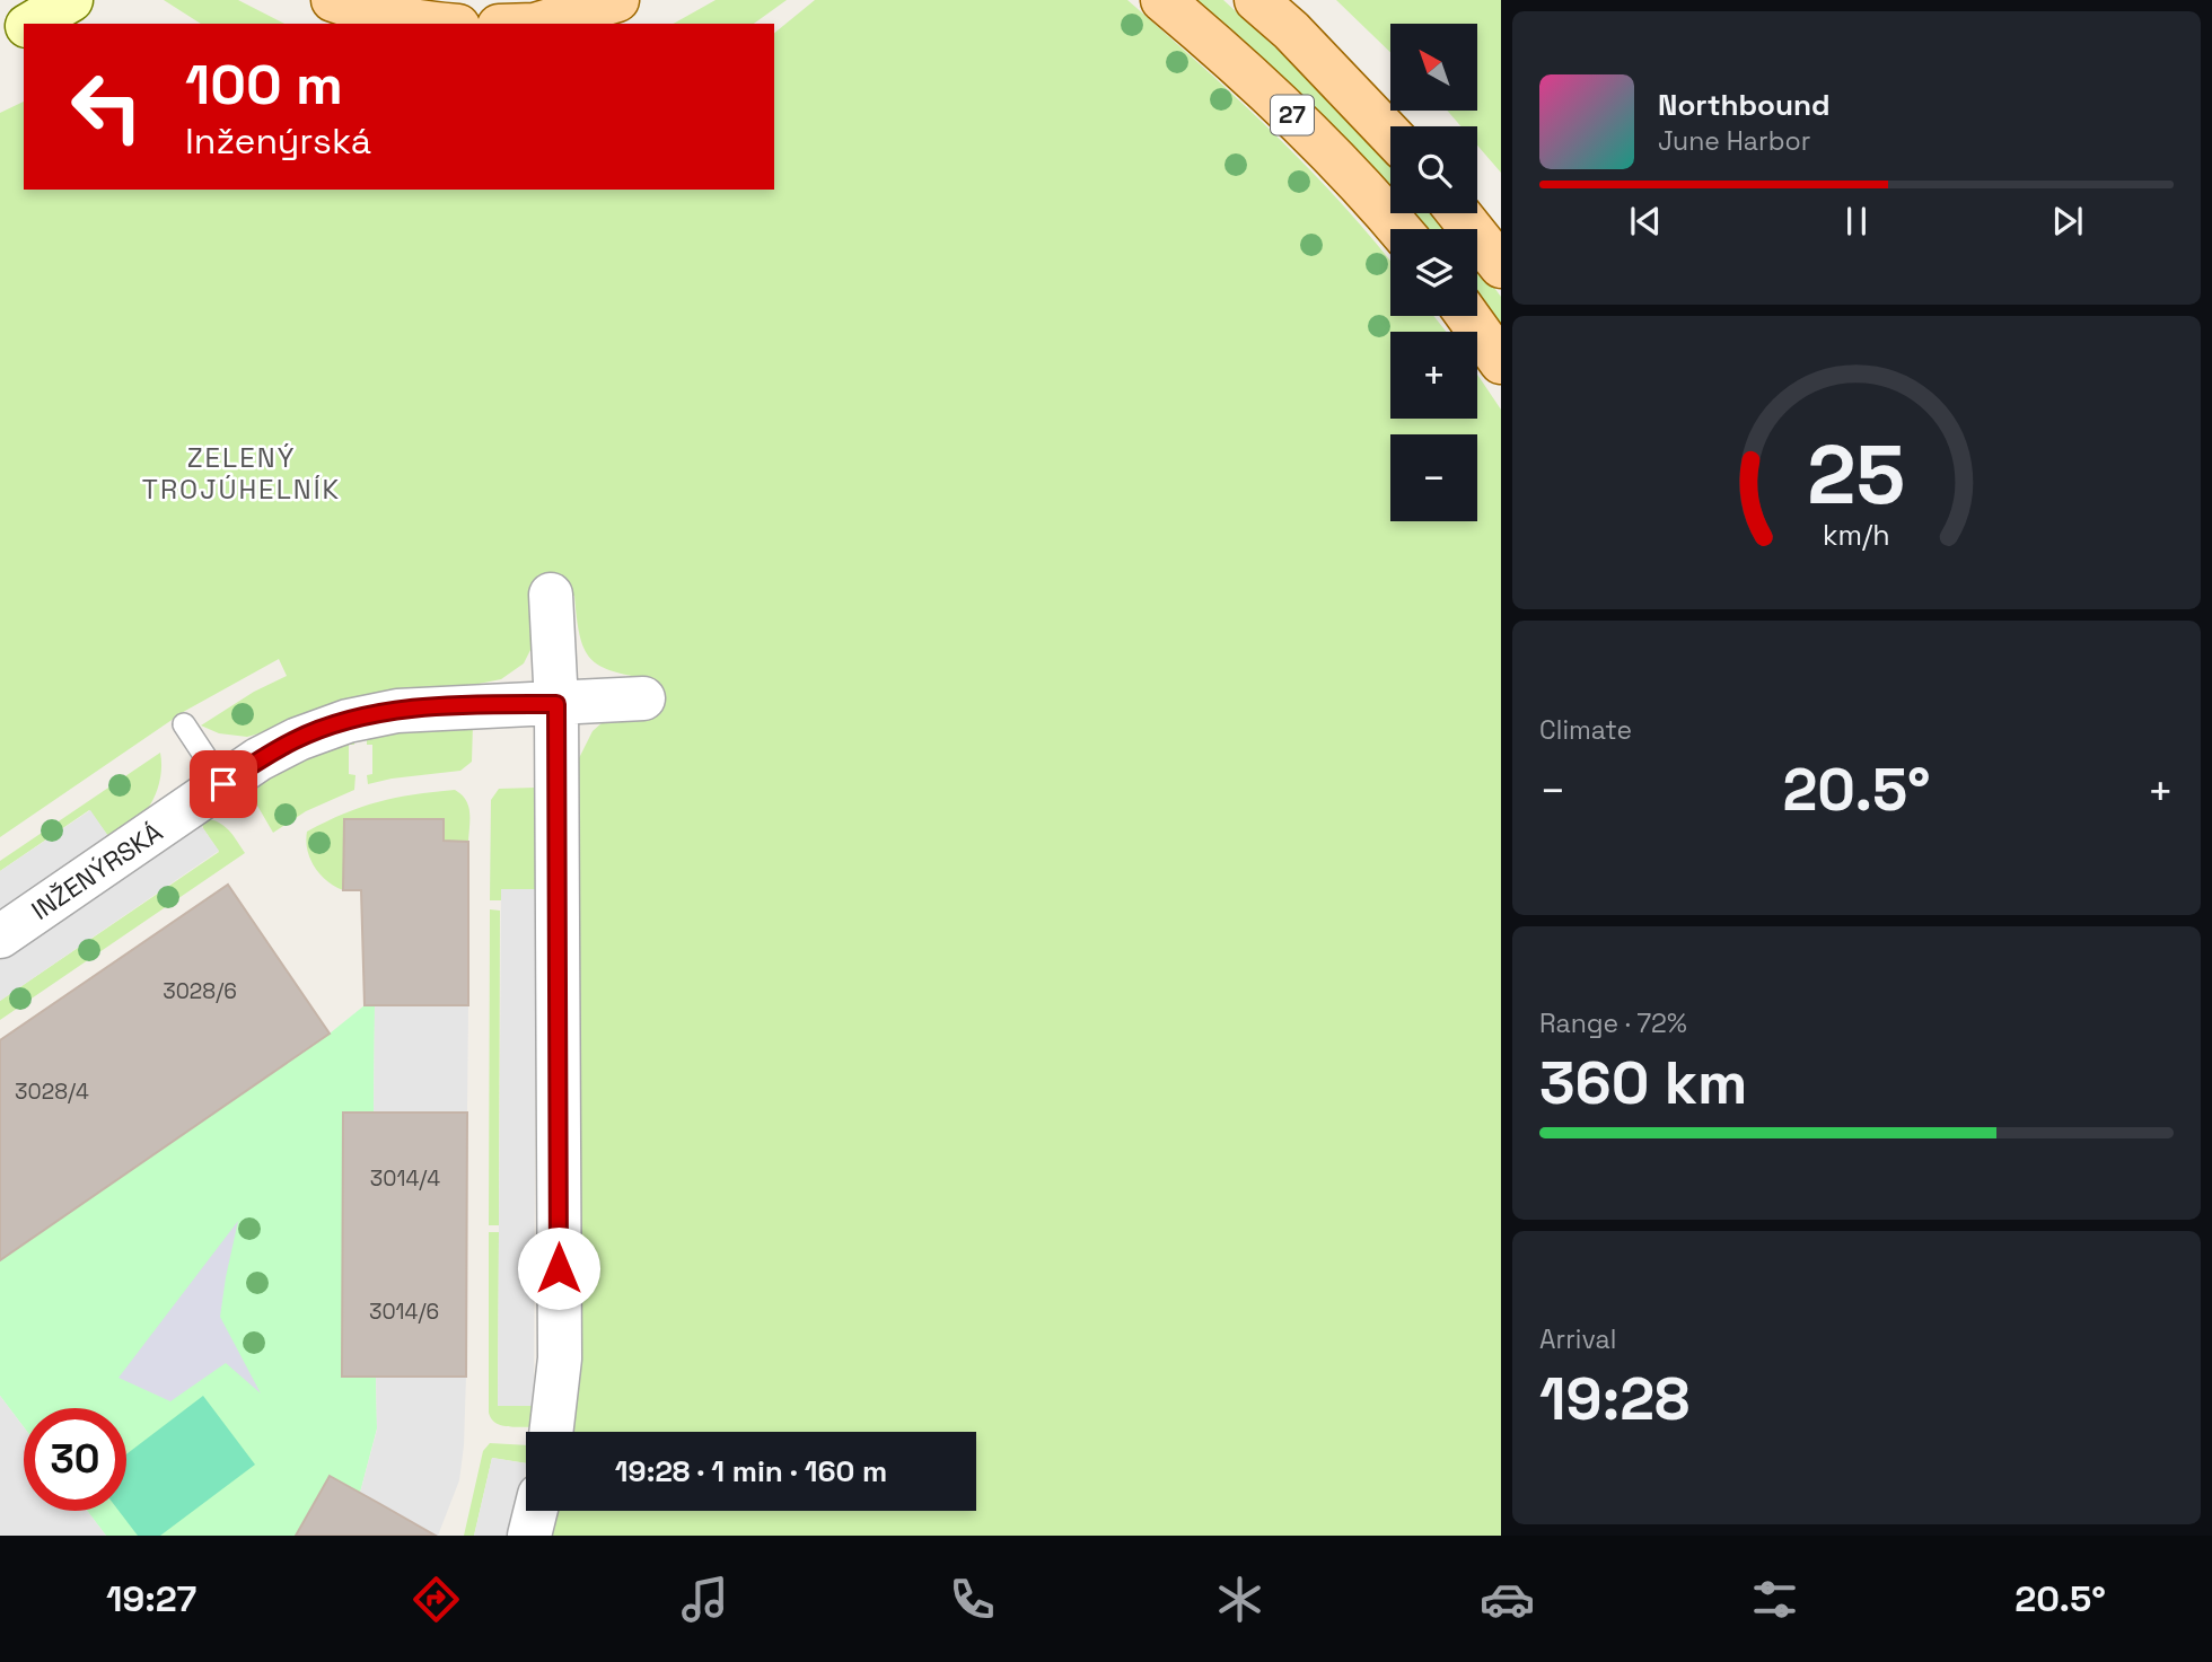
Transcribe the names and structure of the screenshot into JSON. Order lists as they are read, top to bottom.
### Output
{
  "streets": {
    "main road": ["27"],
    "street": ["INŽENÝRSKÁ"]
  },
  "districts": ["ZELENÝ TROJÚHELNÍK"],
  "house_numbers": [
    "3028/6",
    "3028/4",
    "3014/4",
    "3014/6"
  ],
  "north": "top left",
  "page": {
    "map_buttons": ["+", "−"],
    "turn": ["100 m", "Inženýrská"],
    "song": ["Northbound", "June Harbor"],
    "tile": [
      "Climate",
      ["Range · 72%", "360 km"],
      ["Arrival", "19:28"]
    ],
    "heat": ["−", "20.5°", "+"],
    "limit": "30",
    "trip": "19:28 · 1 min · 160 m",
    "tabs": ["19:27", "20.5°"],
    "gauge": ["25", "km/h"]
  }
}
